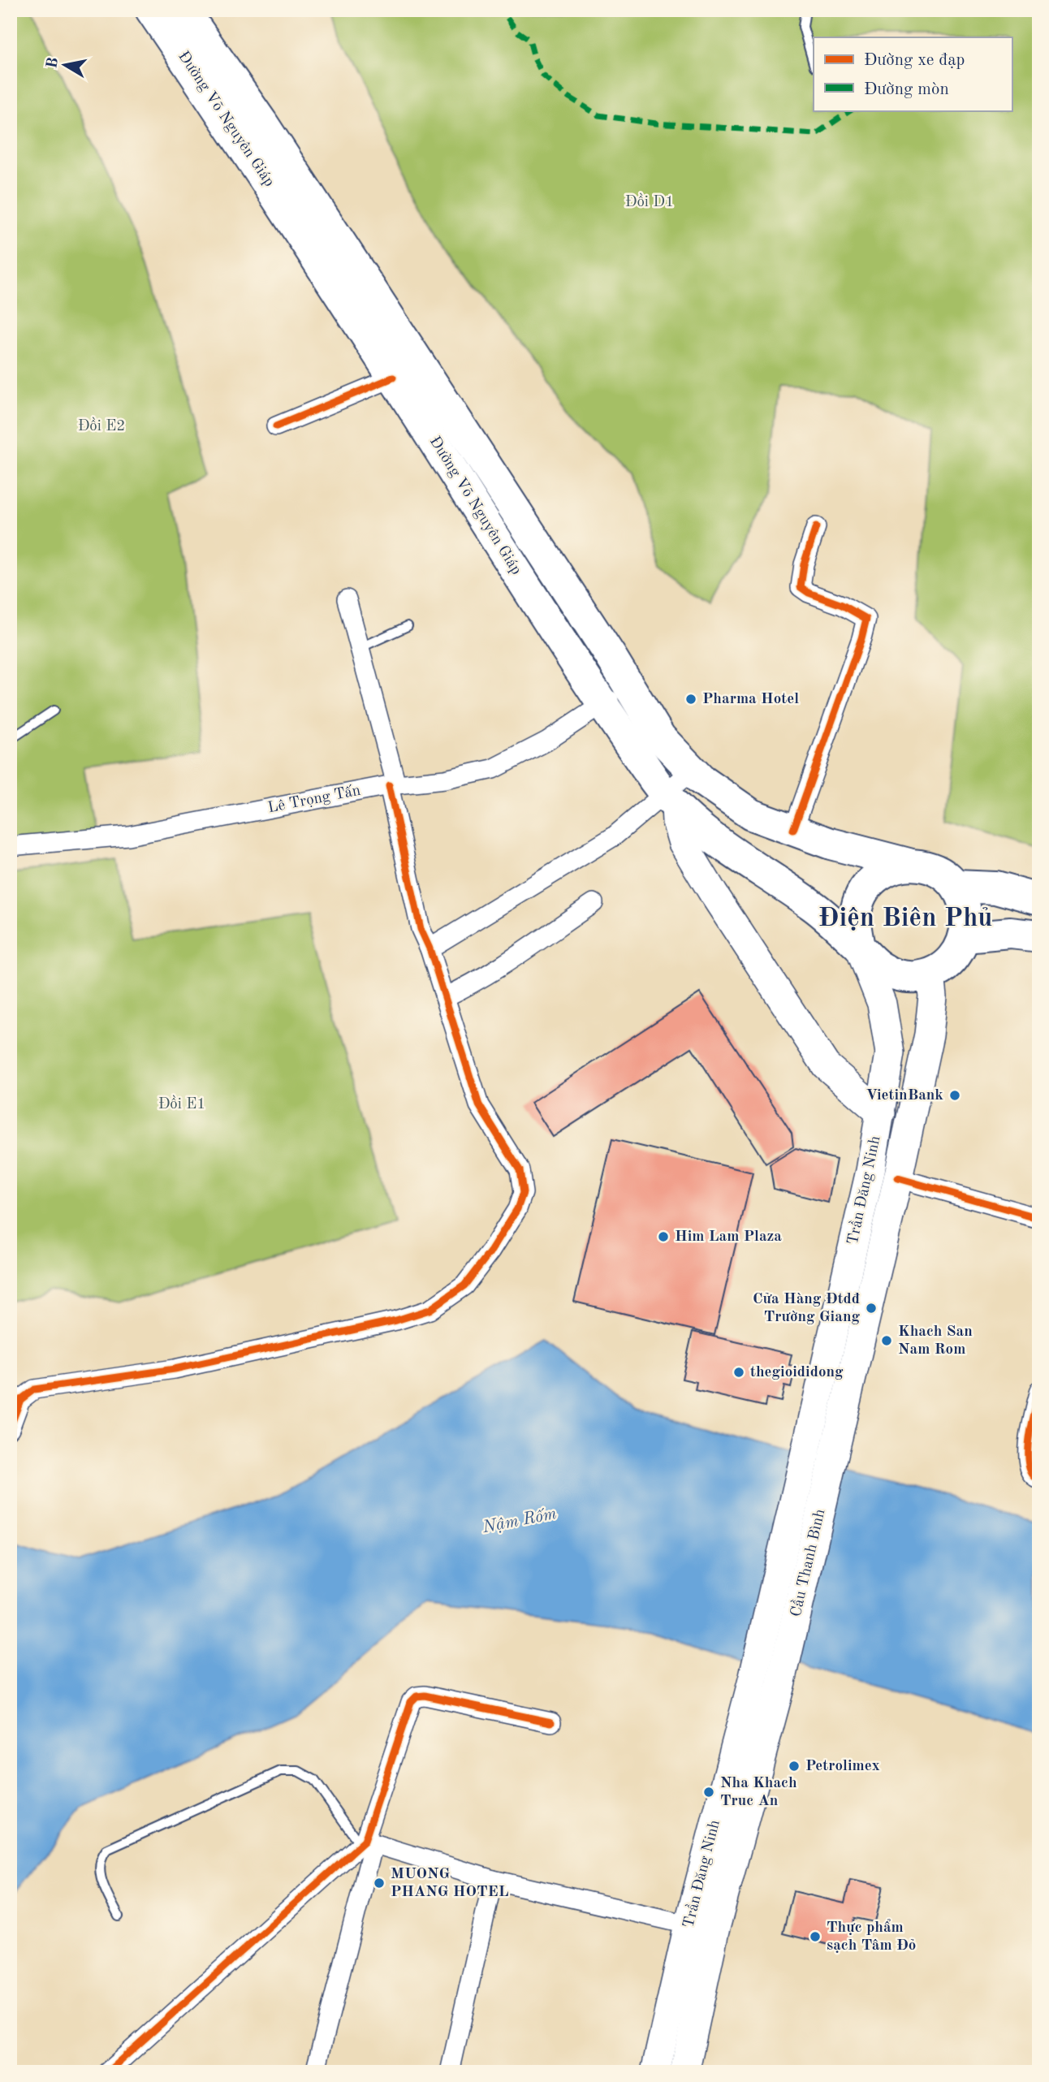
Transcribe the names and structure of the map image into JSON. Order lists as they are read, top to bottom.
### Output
{
  "streets": {
    "highway": ["Đường Võ Nguyên Giáp"],
    "main road": ["Trần Đăng Ninh", "Cầu Thanh Bình"],
    "street": ["Lê Trọng Tấn"]
  },
  "crossings": [
    ["Đường Võ Nguyên Giáp", "Lê Trọng Tấn"],
    ["Đường Võ Nguyên Giáp", "Trần Đăng Ninh"],
    ["Trần Đăng Ninh", "Cầu Thanh Bình"]
  ],
  "districts": ["Điện Biên Phủ"],
  "water": ["Nậm Rốm"],
  "parks": ["Đồi D1", "Đồi E2", "Đồi E1"],
  "places": [
    "Pharma Hotel",
    "VietinBank",
    "Him Lam Plaza",
    "Cửa Hàng Đtdđ Trường Giang",
    "Khach San Nam Rom",
    "thegioididong",
    "Petrolimex",
    "Nha Khach Truc An",
    "MUONG PHANG HOTEL",
    "Thực phẩm sạch Tâm Đỏ"
  ],
  "legend": ["Đường xe đạp", "Đường mòn"],
  "north": "left"
}
